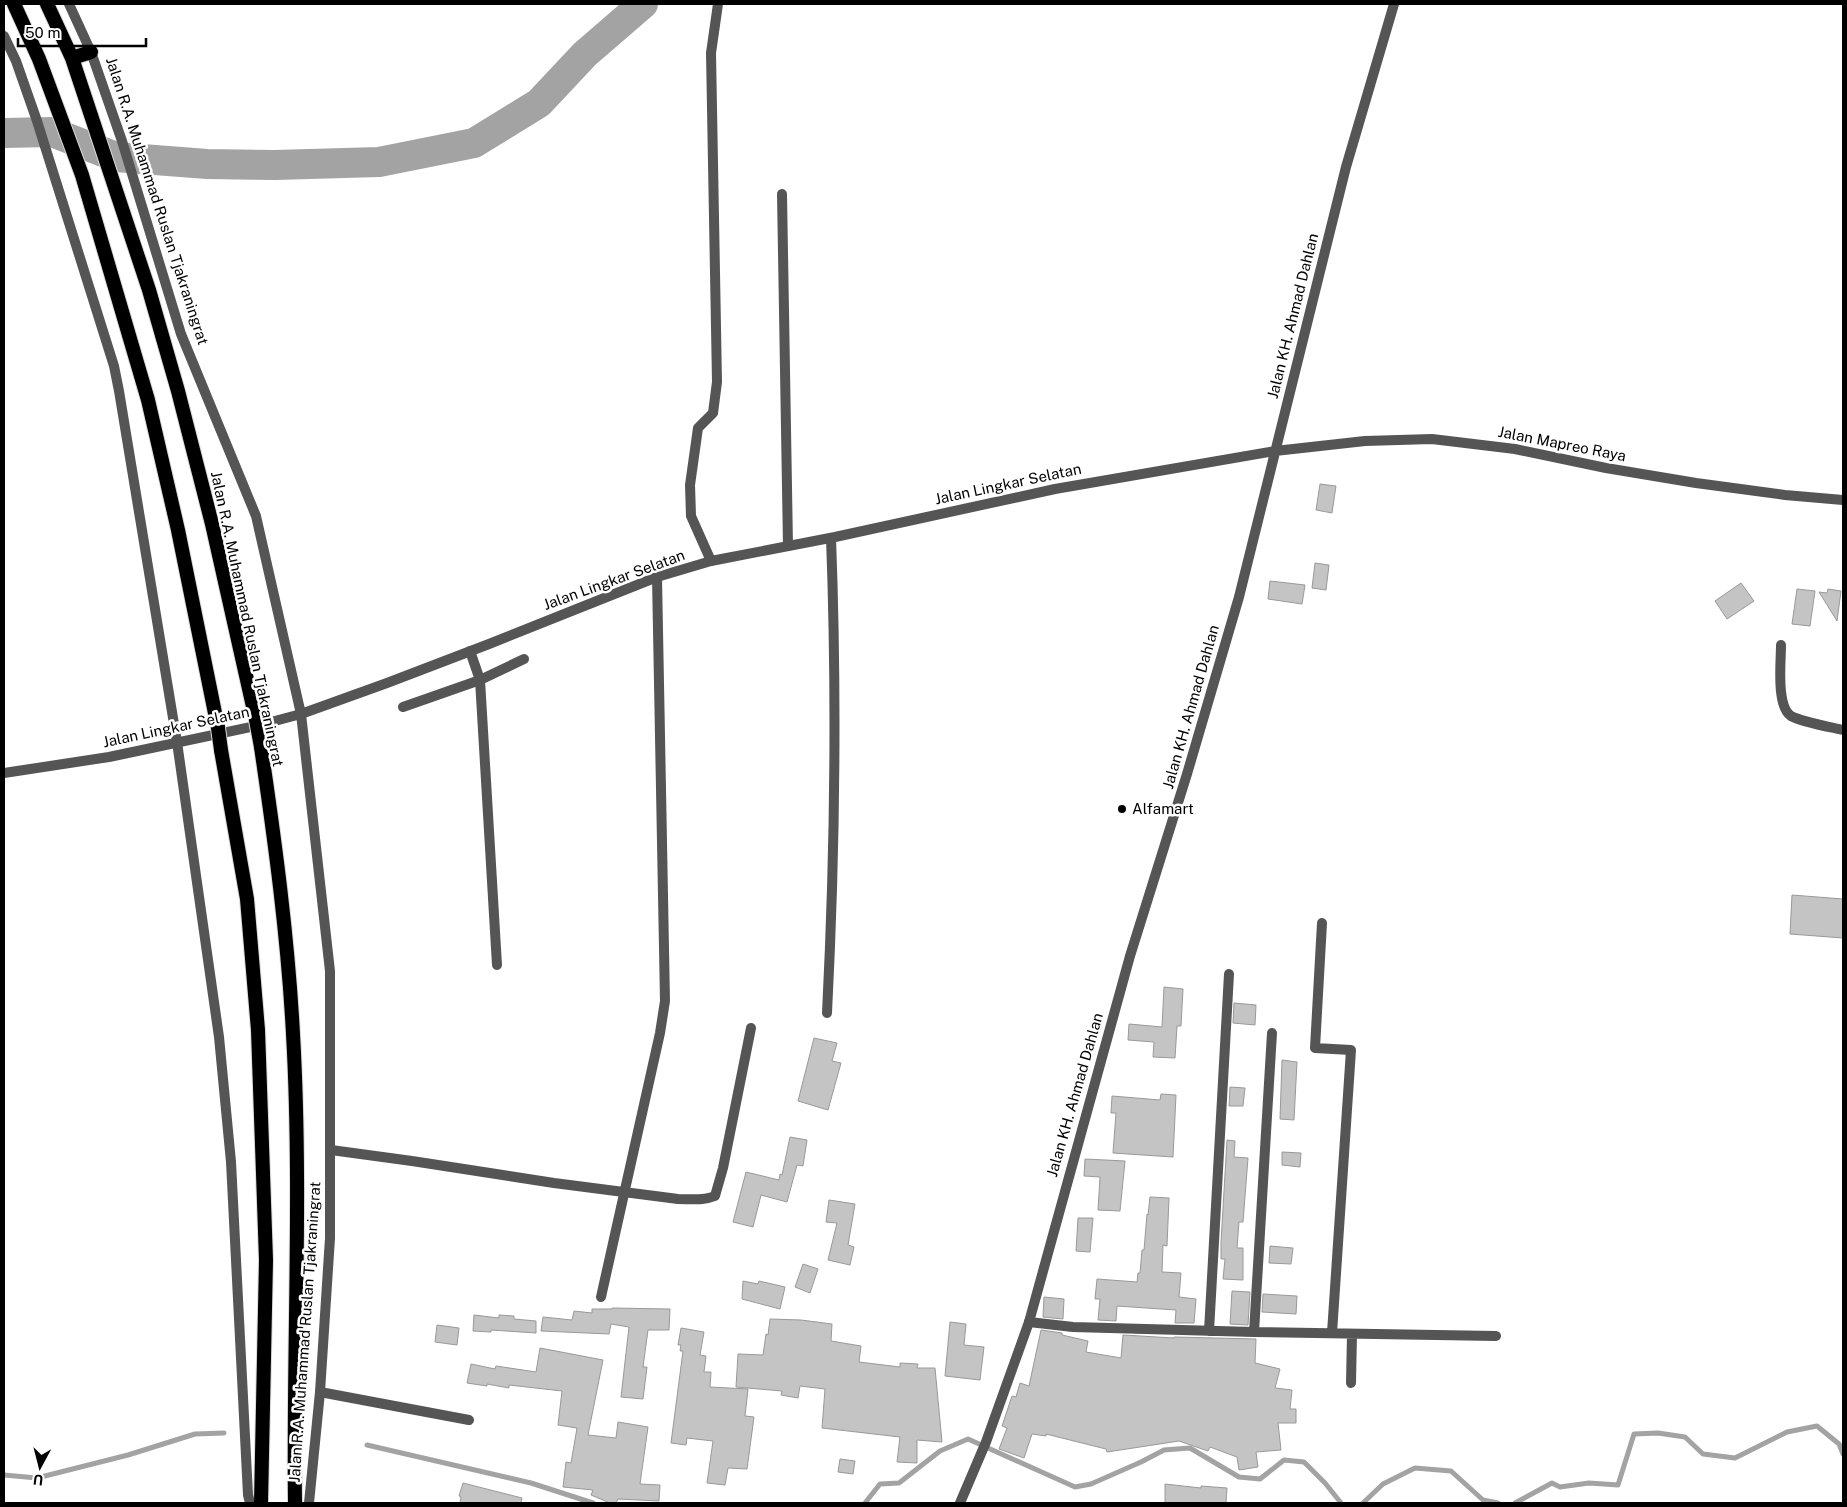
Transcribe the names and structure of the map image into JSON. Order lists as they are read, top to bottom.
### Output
{
  "streets": {
    "highway": ["Jalan R.A. Muhammad Ruslan Tjakraningrat"],
    "street": ["Jalan KH. Ahmad Dahlan", "Jalan Mapreo Raya", "Jalan Lingkar Selatan"]
  },
  "crossings": [
    ["Jalan R.A. Muhammad Ruslan Tjakraningrat", "Jalan Lingkar Selatan"],
    ["Jalan KH. Ahmad Dahlan", "Jalan Mapreo Raya"],
    ["Jalan KH. Ahmad Dahlan", "Jalan Lingkar Selatan"],
    ["Jalan Mapreo Raya", "Jalan Lingkar Selatan"]
  ],
  "places": ["Alfamart"],
  "scale_bar": "50 m",
  "north": "bottom"
}
